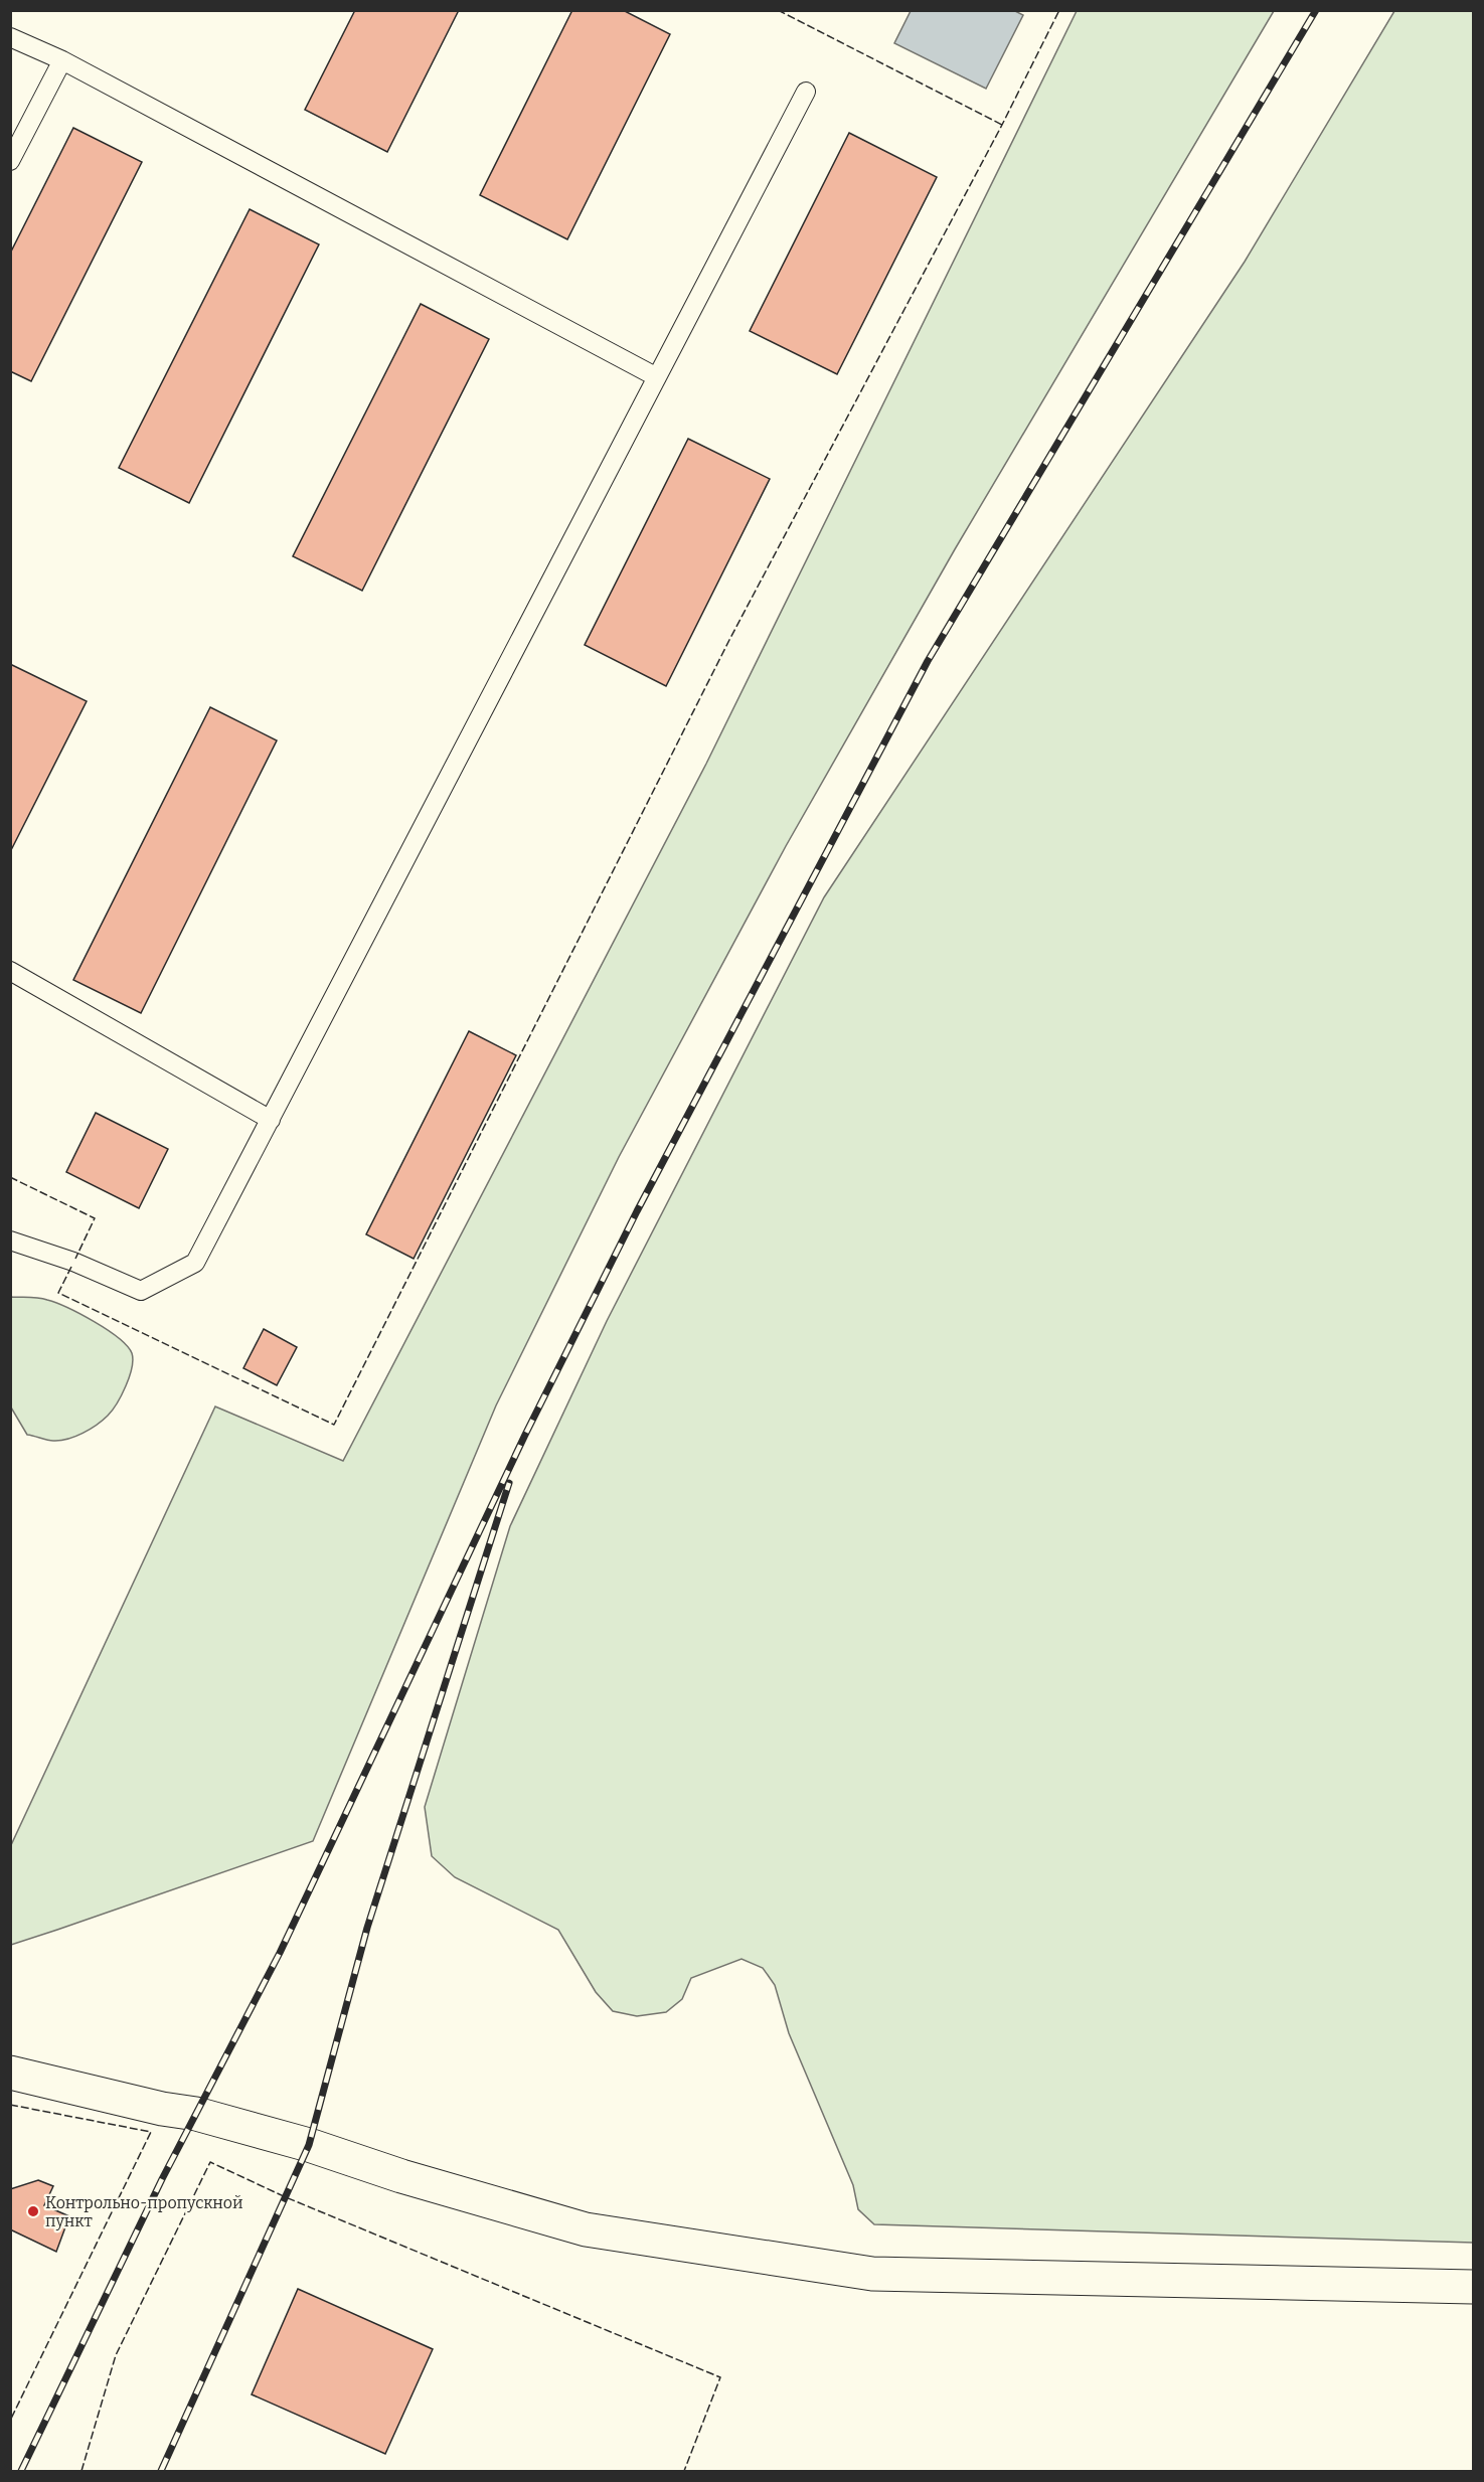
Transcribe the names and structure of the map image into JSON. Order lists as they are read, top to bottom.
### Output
{
  "places": ["Контрольно-пропускной пункт"]
}
